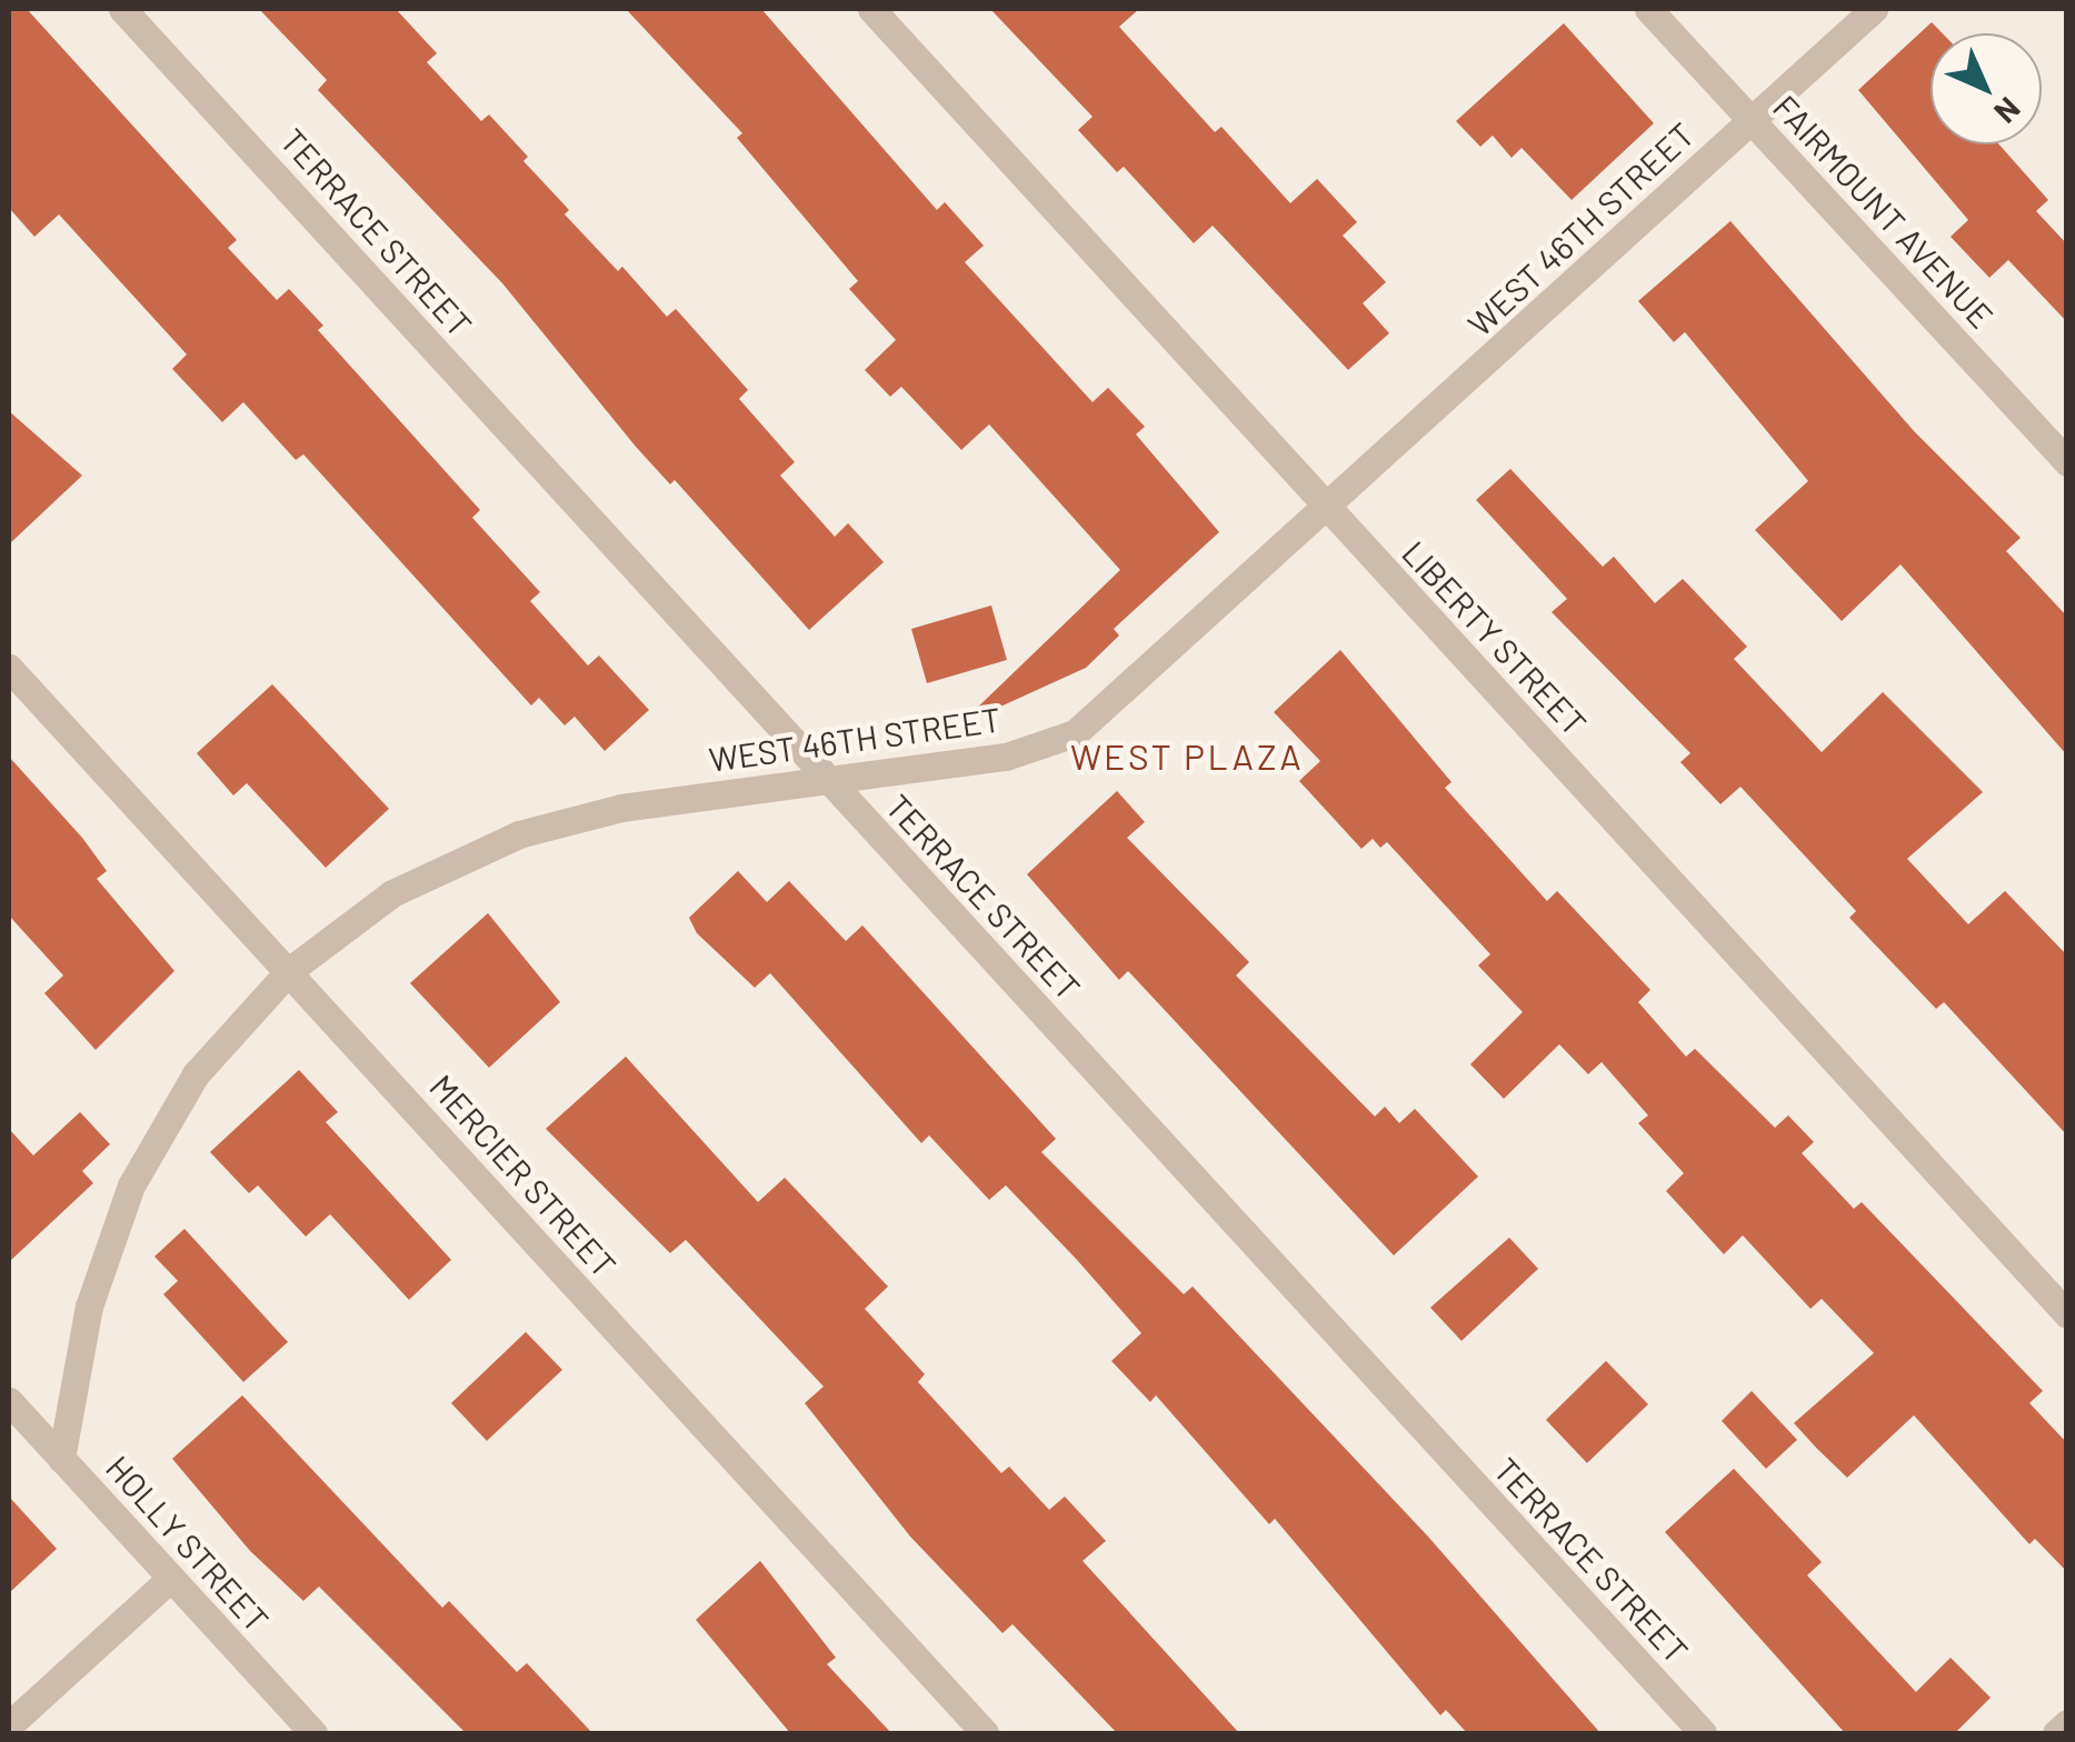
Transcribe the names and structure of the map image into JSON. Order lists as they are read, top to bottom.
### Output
{
  "streets": {
    "street": [
      "FAIRMOUNT AVENUE",
      "WEST 46TH STREET",
      "TERRACE STREET",
      "LIBERTY STREET",
      "MERCIER STREET",
      "HOLLY STREET"
    ]
  },
  "crossings": [
    ["FAIRMOUNT AVENUE", "WEST 46TH STREET"],
    ["WEST 46TH STREET", "TERRACE STREET"],
    ["WEST 46TH STREET", "LIBERTY STREET"],
    ["WEST 46TH STREET", "MERCIER STREET"],
    ["WEST 46TH STREET", "HOLLY STREET"]
  ],
  "districts": ["WEST PLAZA"],
  "north": "bottom right"
}
